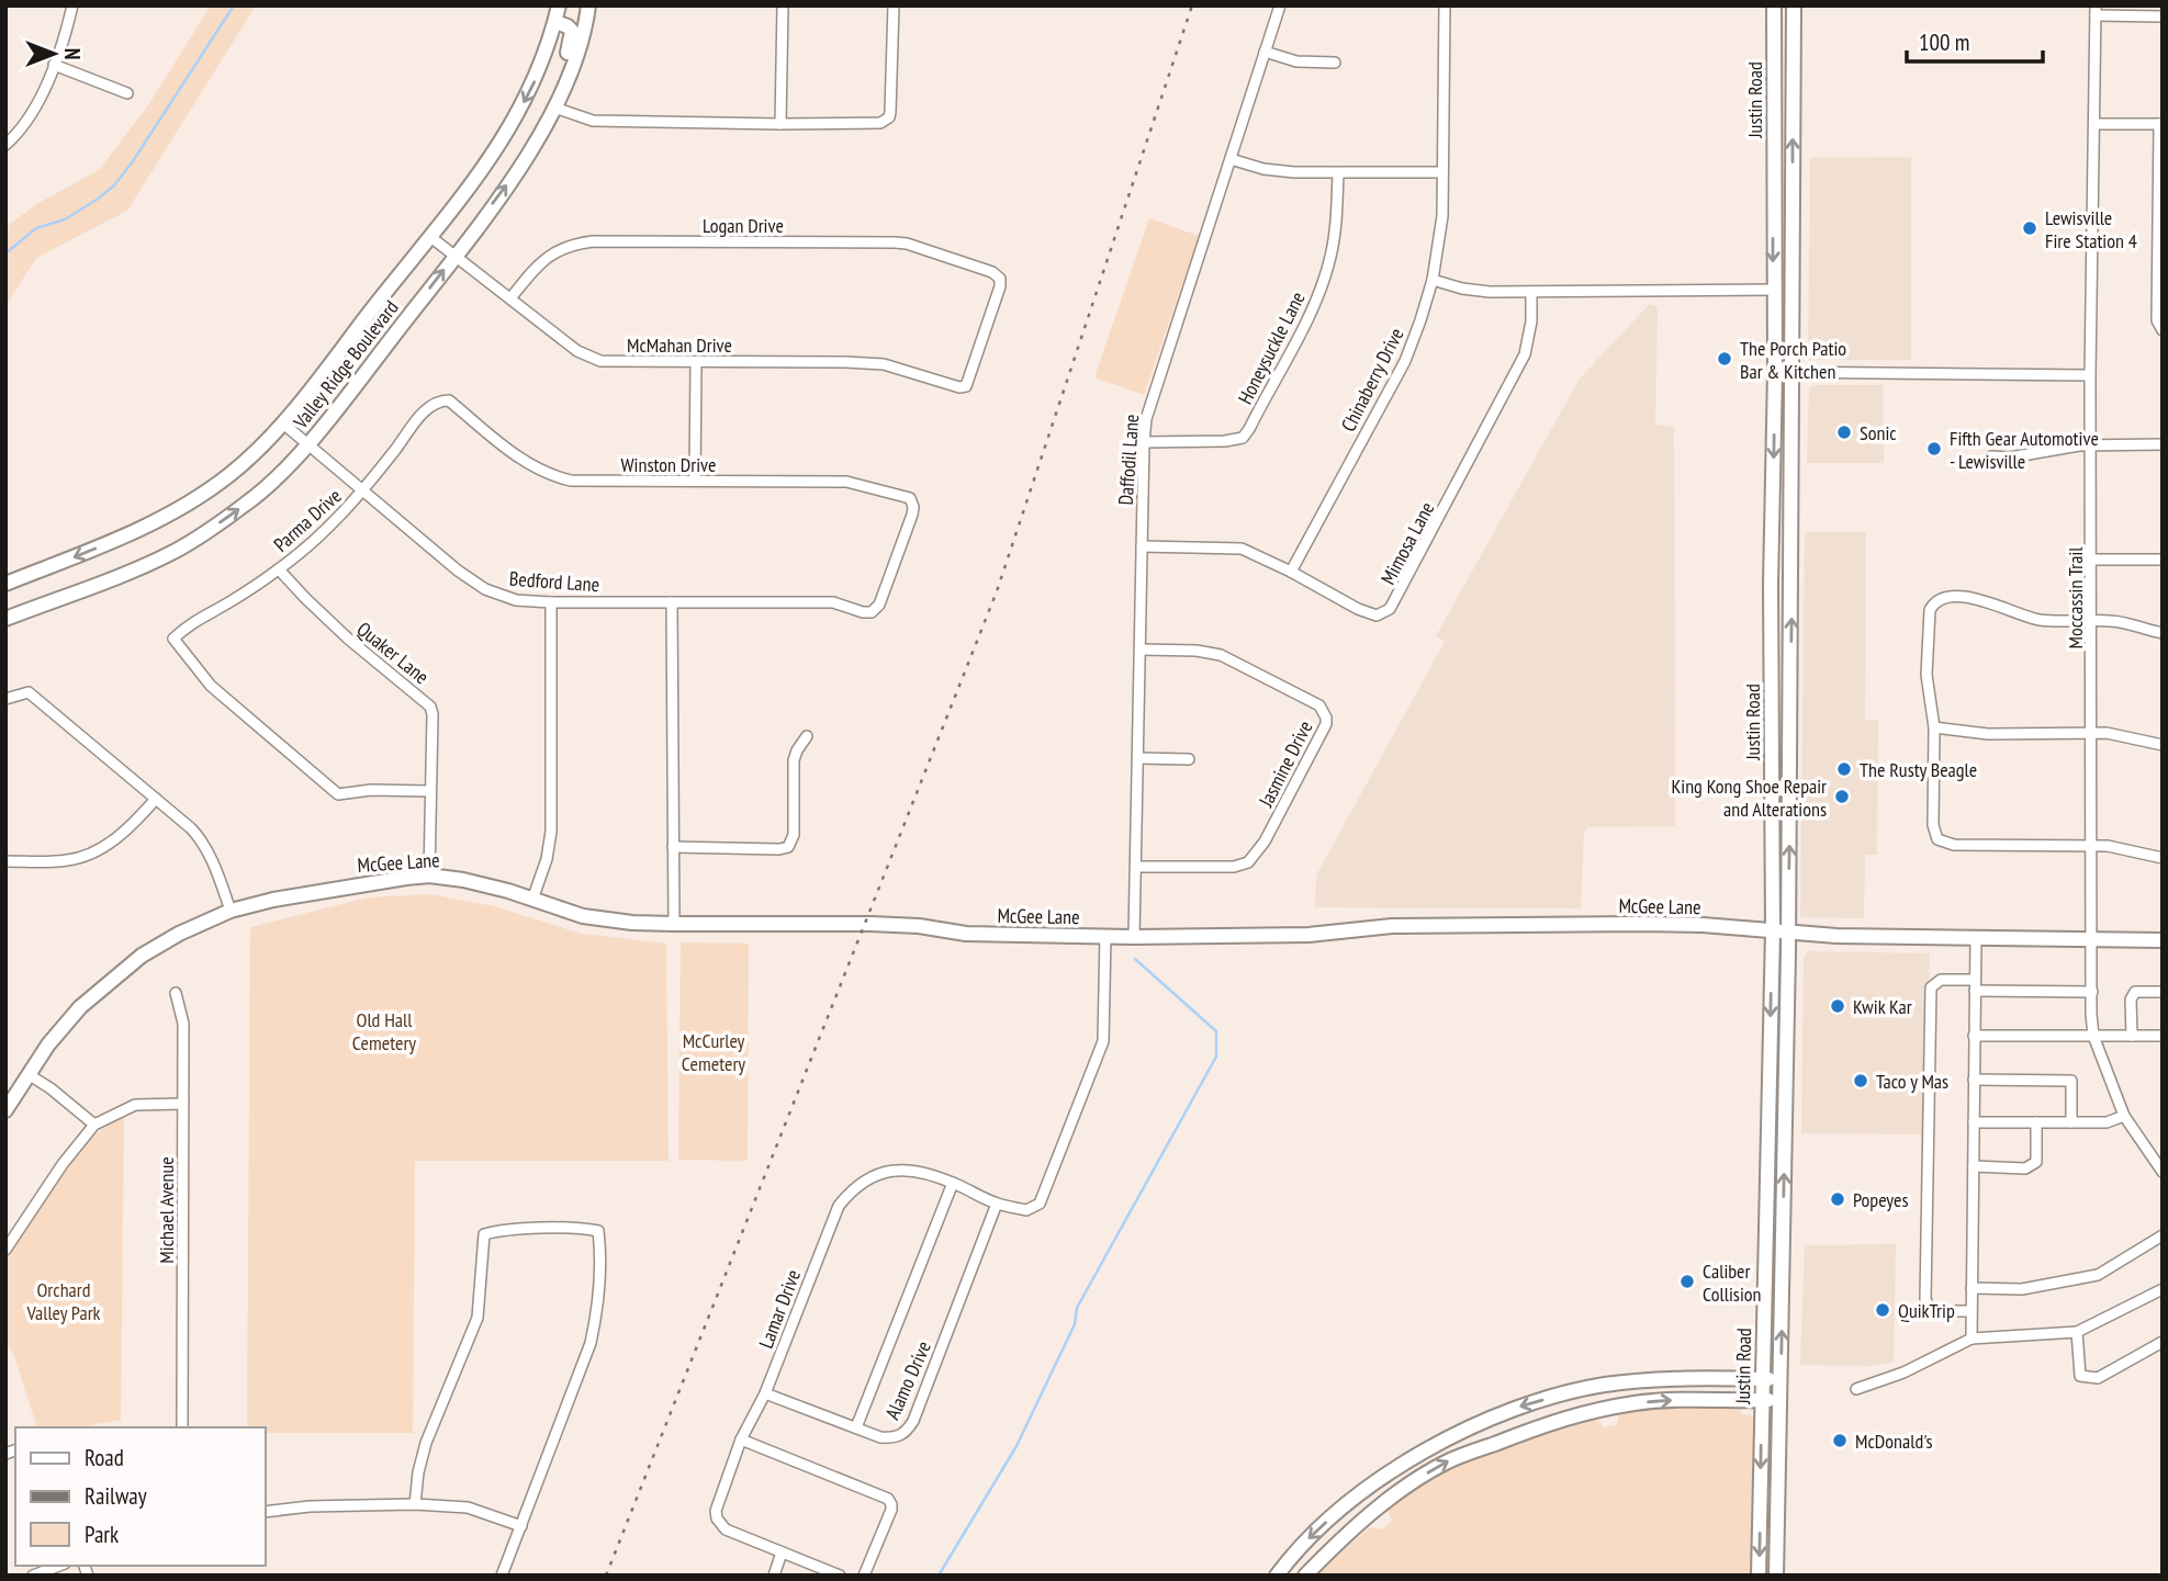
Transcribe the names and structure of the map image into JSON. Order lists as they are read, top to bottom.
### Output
{
  "streets": {
    "main road": ["Justin Road", "Valley Ridge Boulevard", "McGee Lane"],
    "street": [
      "Logan Drive",
      "McMahan Drive",
      "Honeysuckle Lane",
      "Chinaberry Drive",
      "Daffodil Lane",
      "Winston Drive",
      "Parma Drive",
      "Mimosa Lane",
      "Bedford Lane",
      "Moccassin Trail",
      "Quaker Lane",
      "Jasmine Drive",
      "Michael Avenue",
      "Lamar Drive",
      "Alamo Drive"
    ]
  },
  "crossings": [
    ["Justin Road", "McGee Lane"],
    ["Logan Drive", "McMahan Drive"],
    ["McMahan Drive", "Valley Ridge Boulevard"],
    ["Honeysuckle Lane", "Daffodil Lane"],
    ["Valley Ridge Boulevard", "Bedford Lane"],
    ["Chinaberry Drive", "Mimosa Lane"],
    ["Daffodil Lane", "Mimosa Lane"],
    ["Daffodil Lane", "Jasmine Drive"],
    ["Daffodil Lane", "McGee Lane"],
    ["Winston Drive", "Parma Drive"],
    ["Winston Drive", "Bedford Lane"],
    ["Parma Drive", "Bedford Lane"],
    ["Parma Drive", "Quaker Lane"],
    ["Moccassin Trail", "McGee Lane"],
    ["Quaker Lane", "McGee Lane"],
    ["McGee Lane", "Lamar Drive"],
    ["Lamar Drive", "Alamo Drive"]
  ],
  "parks": ["Old Hall Cemetery", "McCurley Cemetery", "Orchard Valley Park"],
  "places": [
    "Lewisville Fire Station 4",
    "The Porch Patio Bar & Kitchen",
    "Sonic",
    "Fifth Gear Automotive - Lewisville",
    "The Rusty Beagle",
    "King Kong Shoe Repair and Alterations",
    "Kwik Kar",
    "Taco y Mas",
    "Popeyes",
    "Caliber Collision",
    "QuikTrip",
    "McDonald's"
  ],
  "legend": ["Road", "Railway", "Park"],
  "scale_bar": "100 m",
  "north": "right"
}
